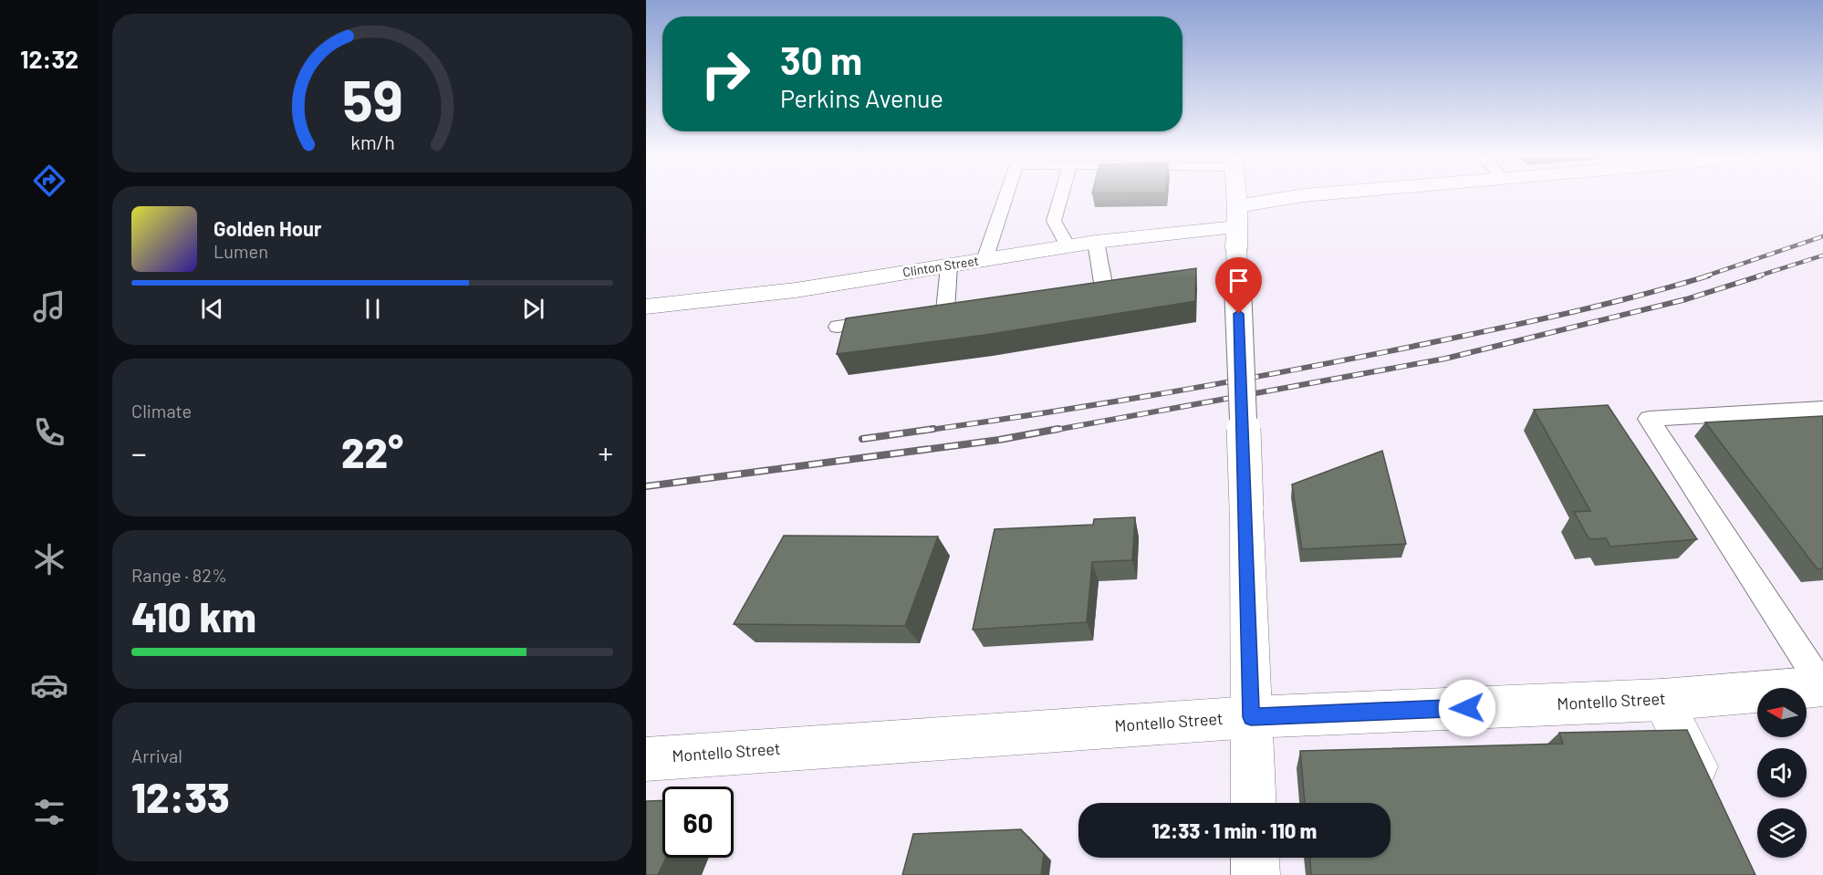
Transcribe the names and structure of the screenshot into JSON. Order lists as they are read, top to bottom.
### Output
{
  "streets": {
    "street": ["Clinton Street", "Montello Street"]
  },
  "north": "left",
  "page": {
    "tabs": "12:32",
    "turn": ["30 m", "Perkins Avenue"],
    "song": ["Golden Hour", "Lumen"],
    "tile": [
      "Climate",
      ["Range · 82%", "410 km"],
      ["Arrival", "12:33"]
    ],
    "heat": ["−", "22°", "+"],
    "limit": "60",
    "trip": "12:33 · 1 min · 110 m",
    "gauge": ["59", "km/h"]
  }
}
